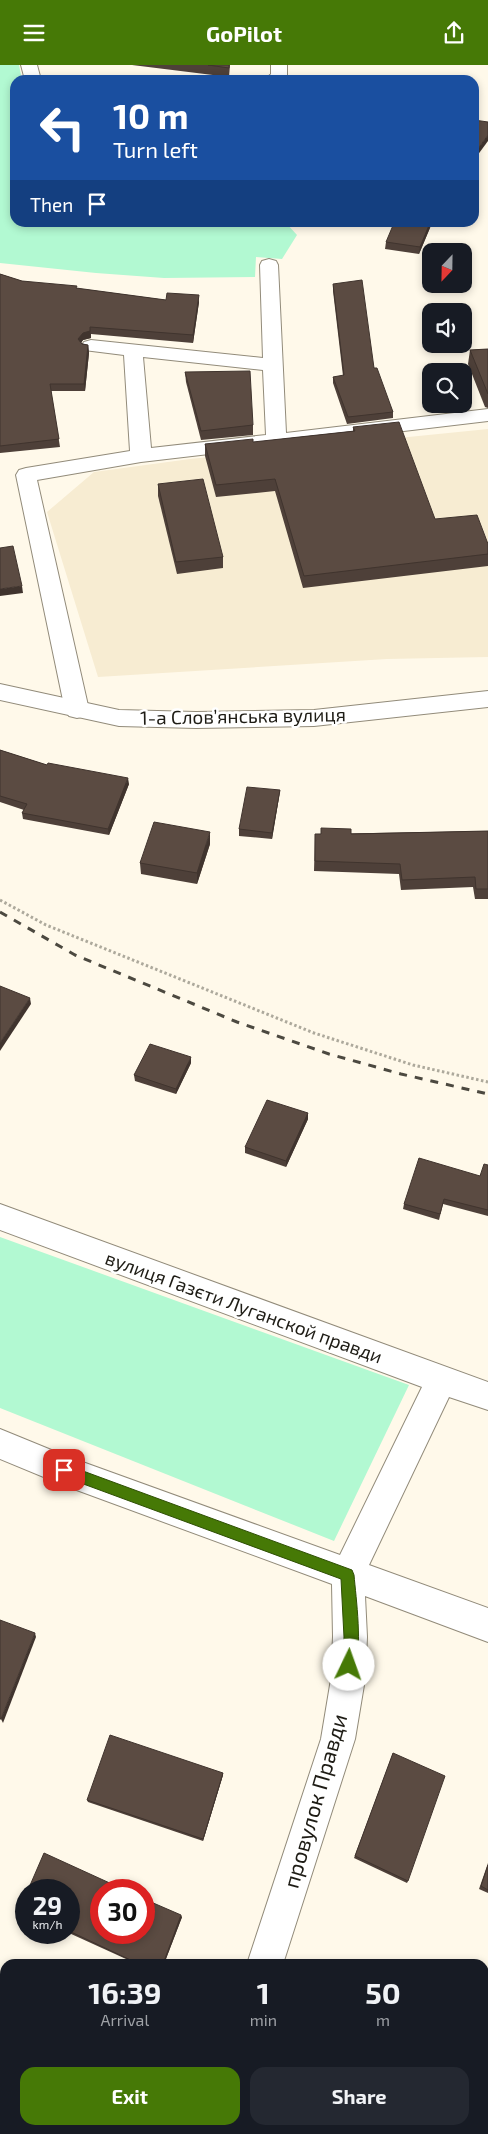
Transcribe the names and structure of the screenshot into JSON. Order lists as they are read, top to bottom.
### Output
{
  "streets": {
    "street": ["1-а Слов’янська вулиця", "вулиця Газєти Луганской правди", "провулок Правди"]
  },
  "north": "bottom",
  "page": {
    "header": "GoPilot",
    "turn": ["10 m", "Turn left"],
    "then": "Then",
    "speed": "29 km/h",
    "limit": "30",
    "eta": [
      "16:39",
      "Arrival",
      "1",
      "min",
      "50",
      "m"
    ],
    "buttons": ["Exit", "Share"]
  }
}
